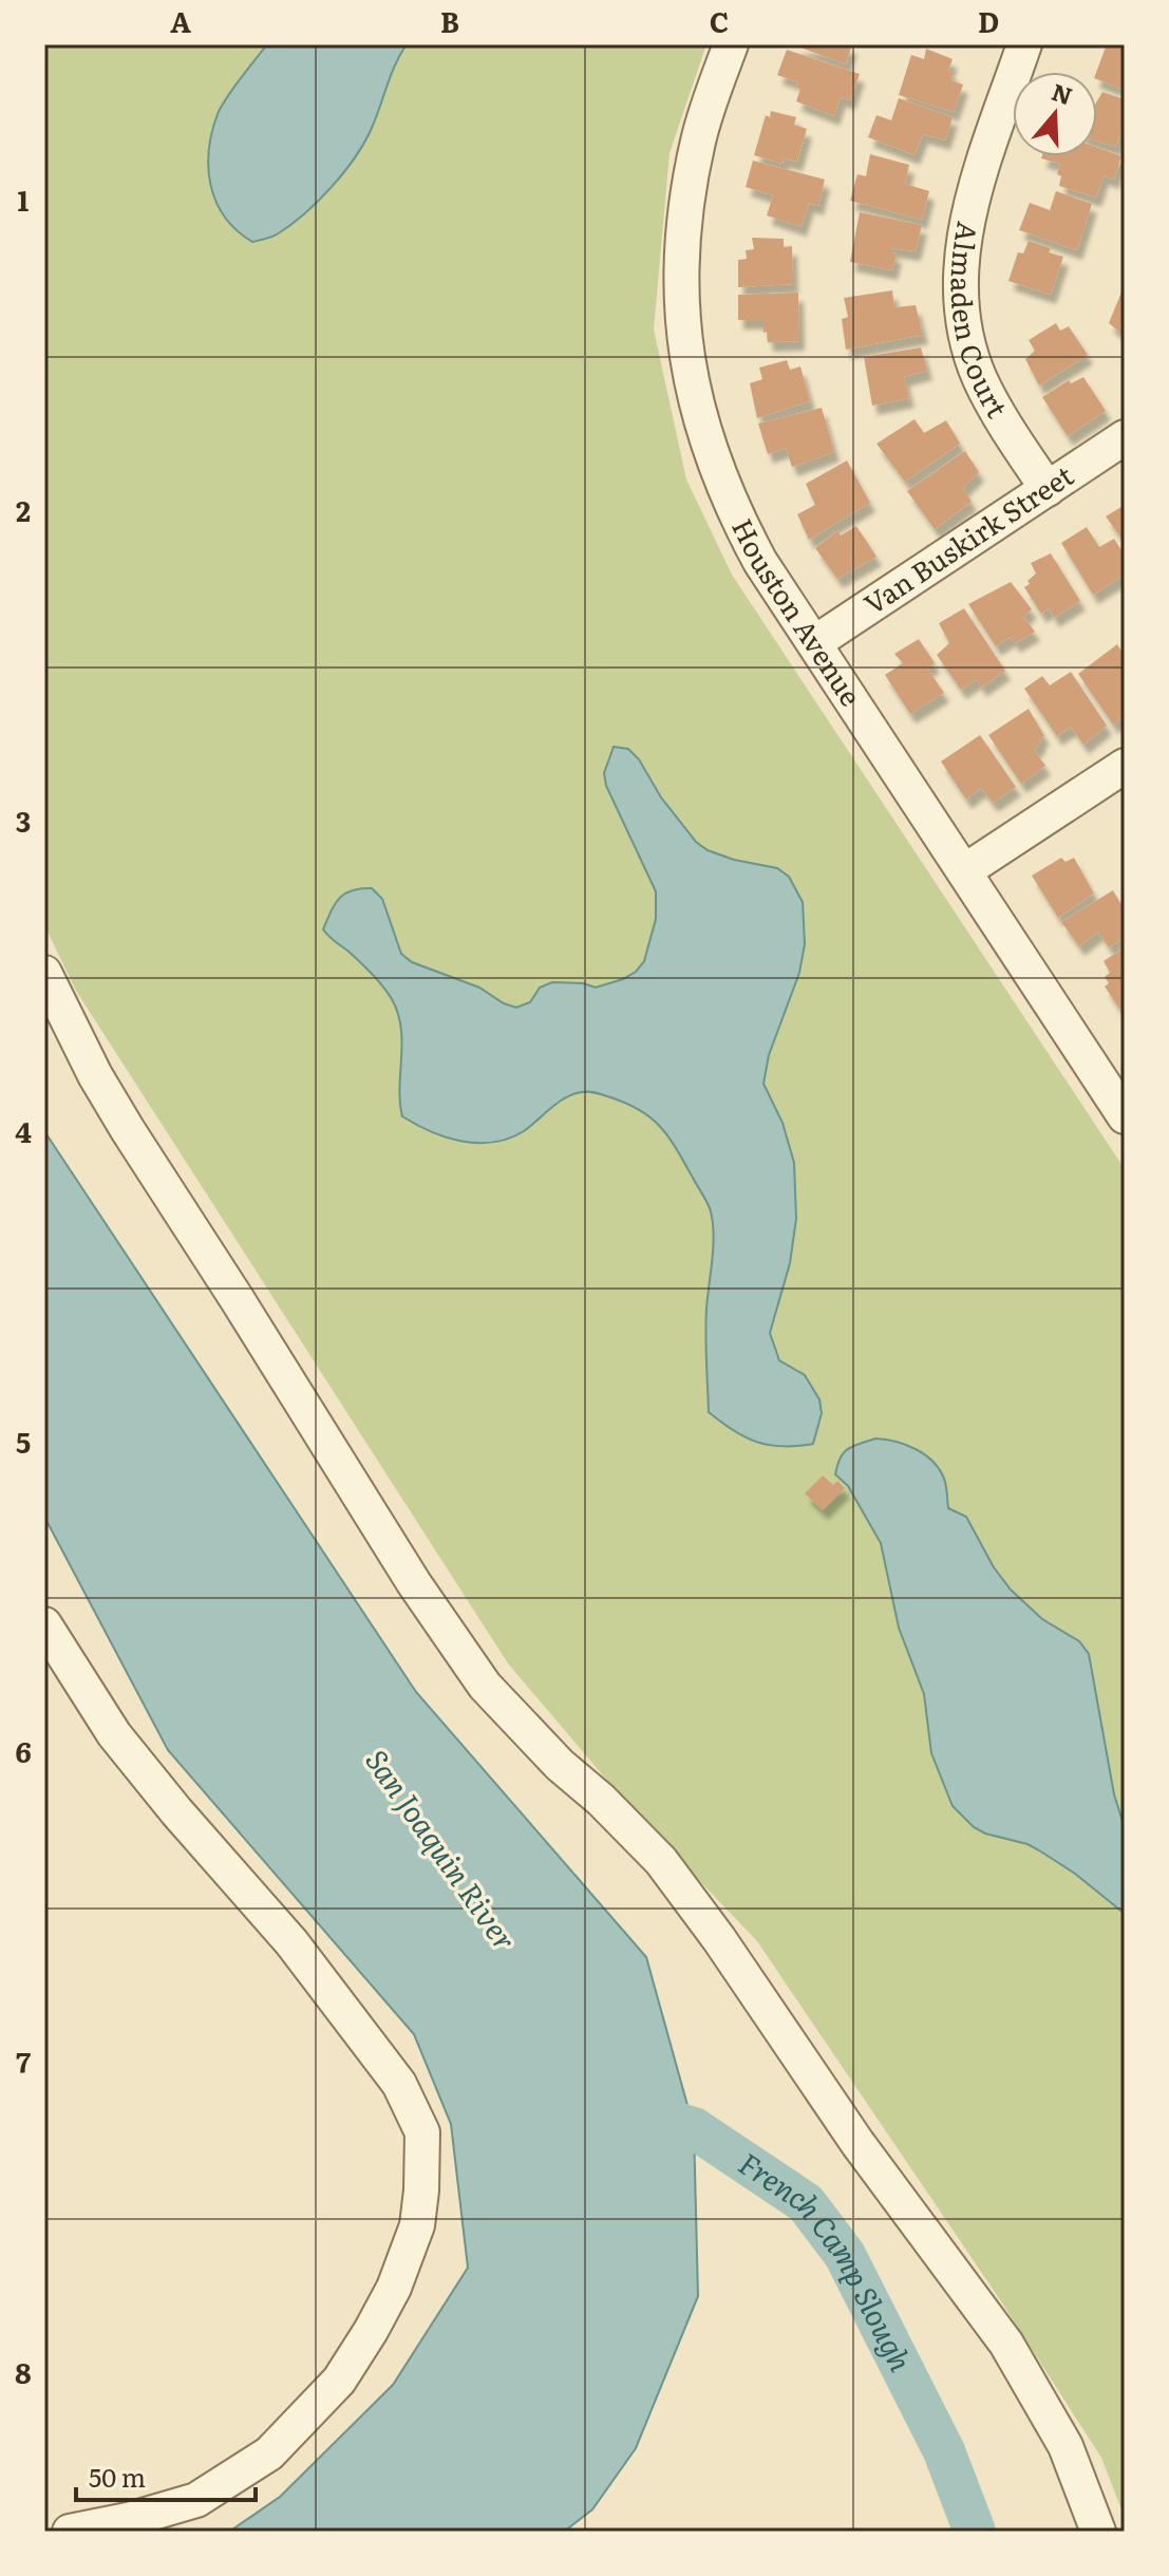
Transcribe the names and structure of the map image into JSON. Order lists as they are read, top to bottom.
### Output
{
  "streets": {
    "street": ["Almaden Court", "Van Buskirk Street", "Houston Avenue"]
  },
  "crossings": [
    ["Almaden Court", "Van Buskirk Street"],
    ["Van Buskirk Street", "Houston Avenue"]
  ],
  "water": ["San Joaquin River", "French Camp Slough"],
  "scale_bar": "50 m",
  "north": "top",
  "grid": {
    "columns": [
      "A",
      "B",
      "C",
      "D"
    ],
    "rows": [
      "1",
      "2",
      "3",
      "4",
      "5",
      "6",
      "7",
      "8"
    ]
  }
}
